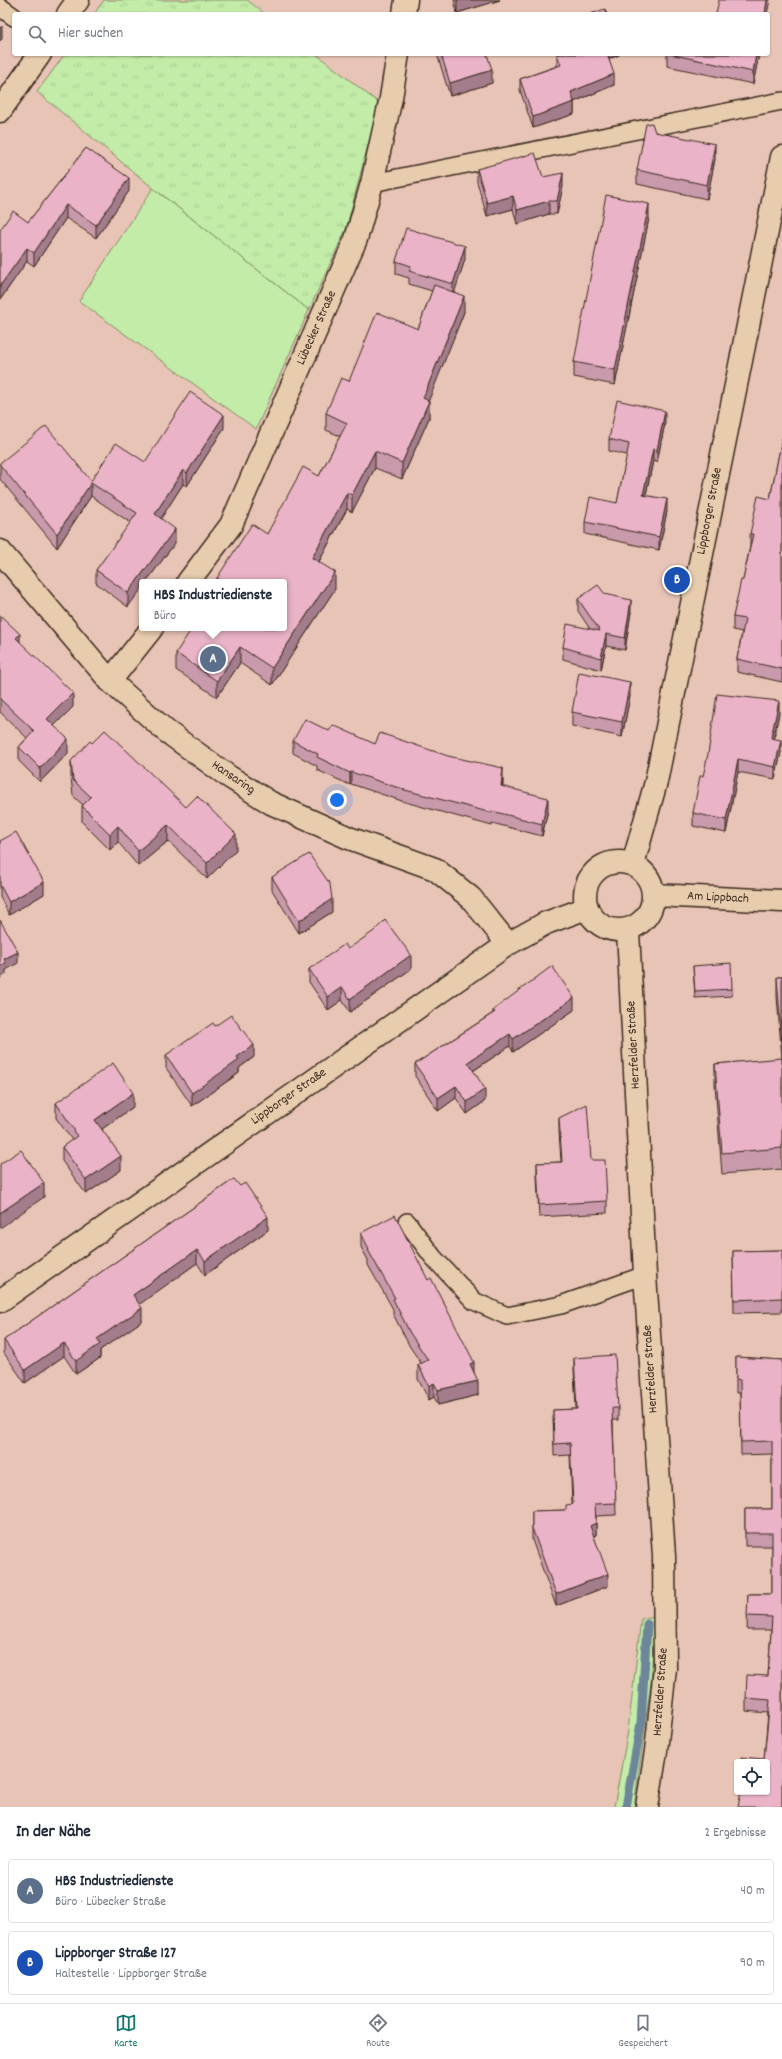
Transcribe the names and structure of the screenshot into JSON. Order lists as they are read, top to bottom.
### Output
{
  "streets": {
    "street": [
      "Lübecker Straße",
      "Lippborger Straße",
      "Hansaring",
      "Am Lippbach",
      "Herzfelder Straße"
    ]
  },
  "crossings": [
    ["Lippborger Straße", "Hansaring"],
    ["Lippborger Straße", "Am Lippbach"],
    ["Lippborger Straße", "Herzfelder Straße"],
    ["Am Lippbach", "Herzfelder Straße"]
  ],
  "page": {
    "search": "Hier suchen",
    "pins": ["B", "A"],
    "popup": ["HBS Industriedienste", "Büro"],
    "heading": ["In der Nähe", "2 Ergebnisse"],
    "list": [
      {
        "mark": "A",
        "name": "HBS Industriedienste",
        "note": "Büro · Lübecker Straße",
        "value": "40 m"
      },
      {
        "mark": "B",
        "name": "Lippborger Straße 127",
        "note": "Haltestelle · Lippborger Straße",
        "value": "90 m"
      }
    ],
    "nav": ["Karte", "Route", "Gespeichert"]
  }
}
